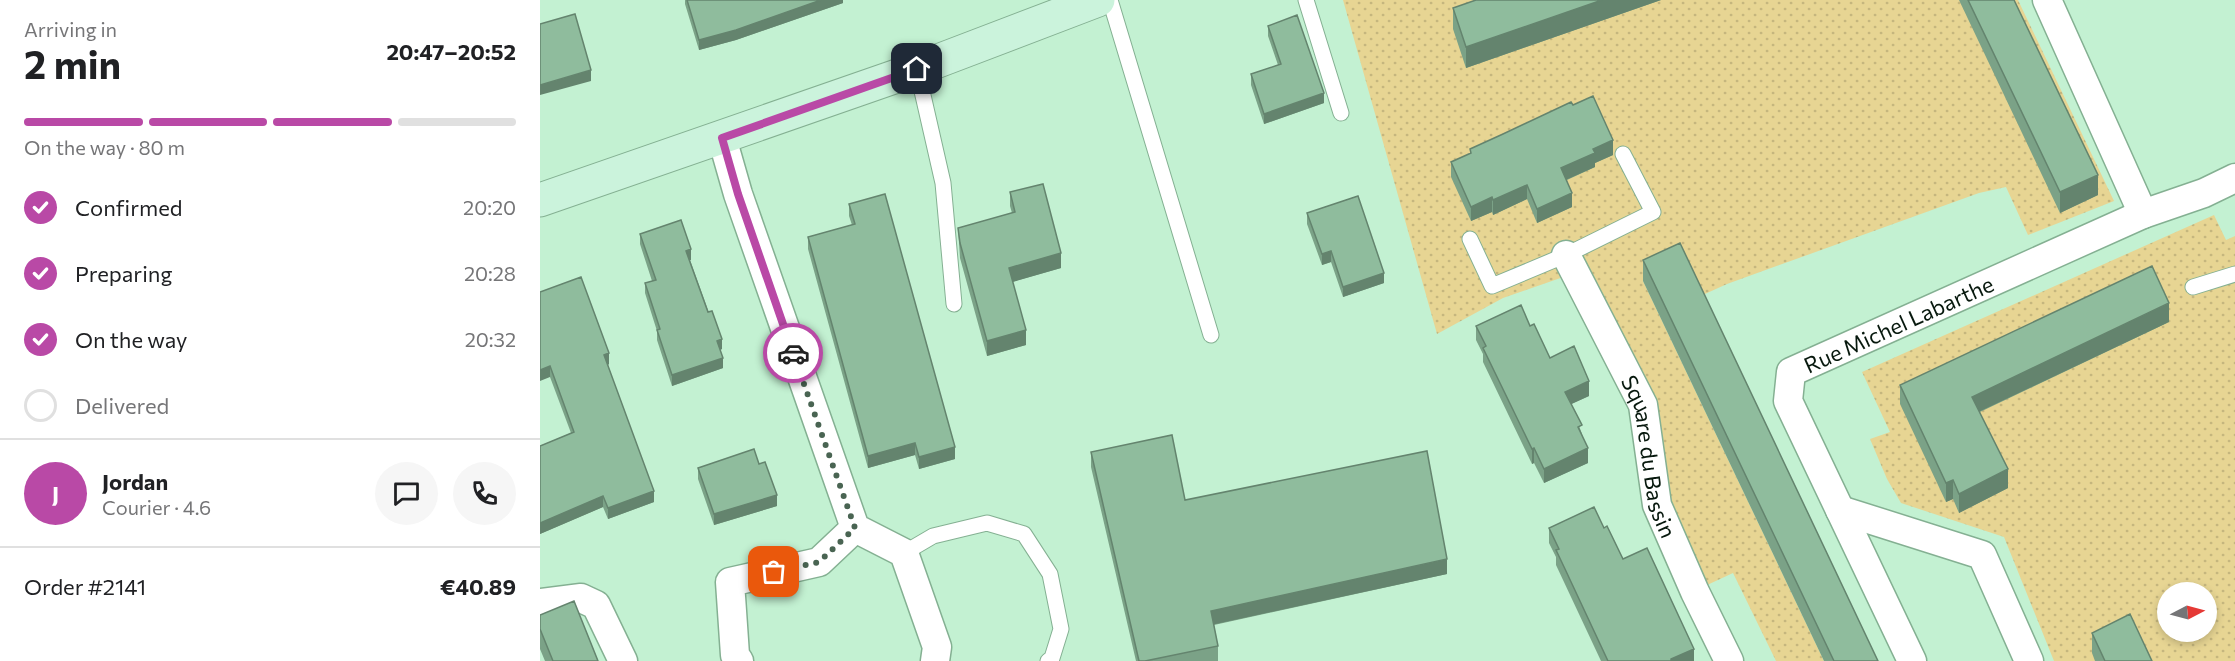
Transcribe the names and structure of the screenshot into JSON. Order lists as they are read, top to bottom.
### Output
{
  "streets": {
    "street": ["Rue Michel Labarthe", "Square du Bassin"]
  },
  "north": "right",
  "page": {
    "heading": ["2 min", "Arriving in", "20:47–20:52"],
    "panel": [
      "Jordan",
      "Courier · 4.6",
      "Order #2141",
      "€40.89"
    ],
    "bar": "On the way · 80 m",
    "list": [
      ["Confirmed", "20:20"],
      ["Preparing", "20:28"],
      ["On the way", "20:32"],
      "Delivered"
    ],
    "round": "J"
  }
}
